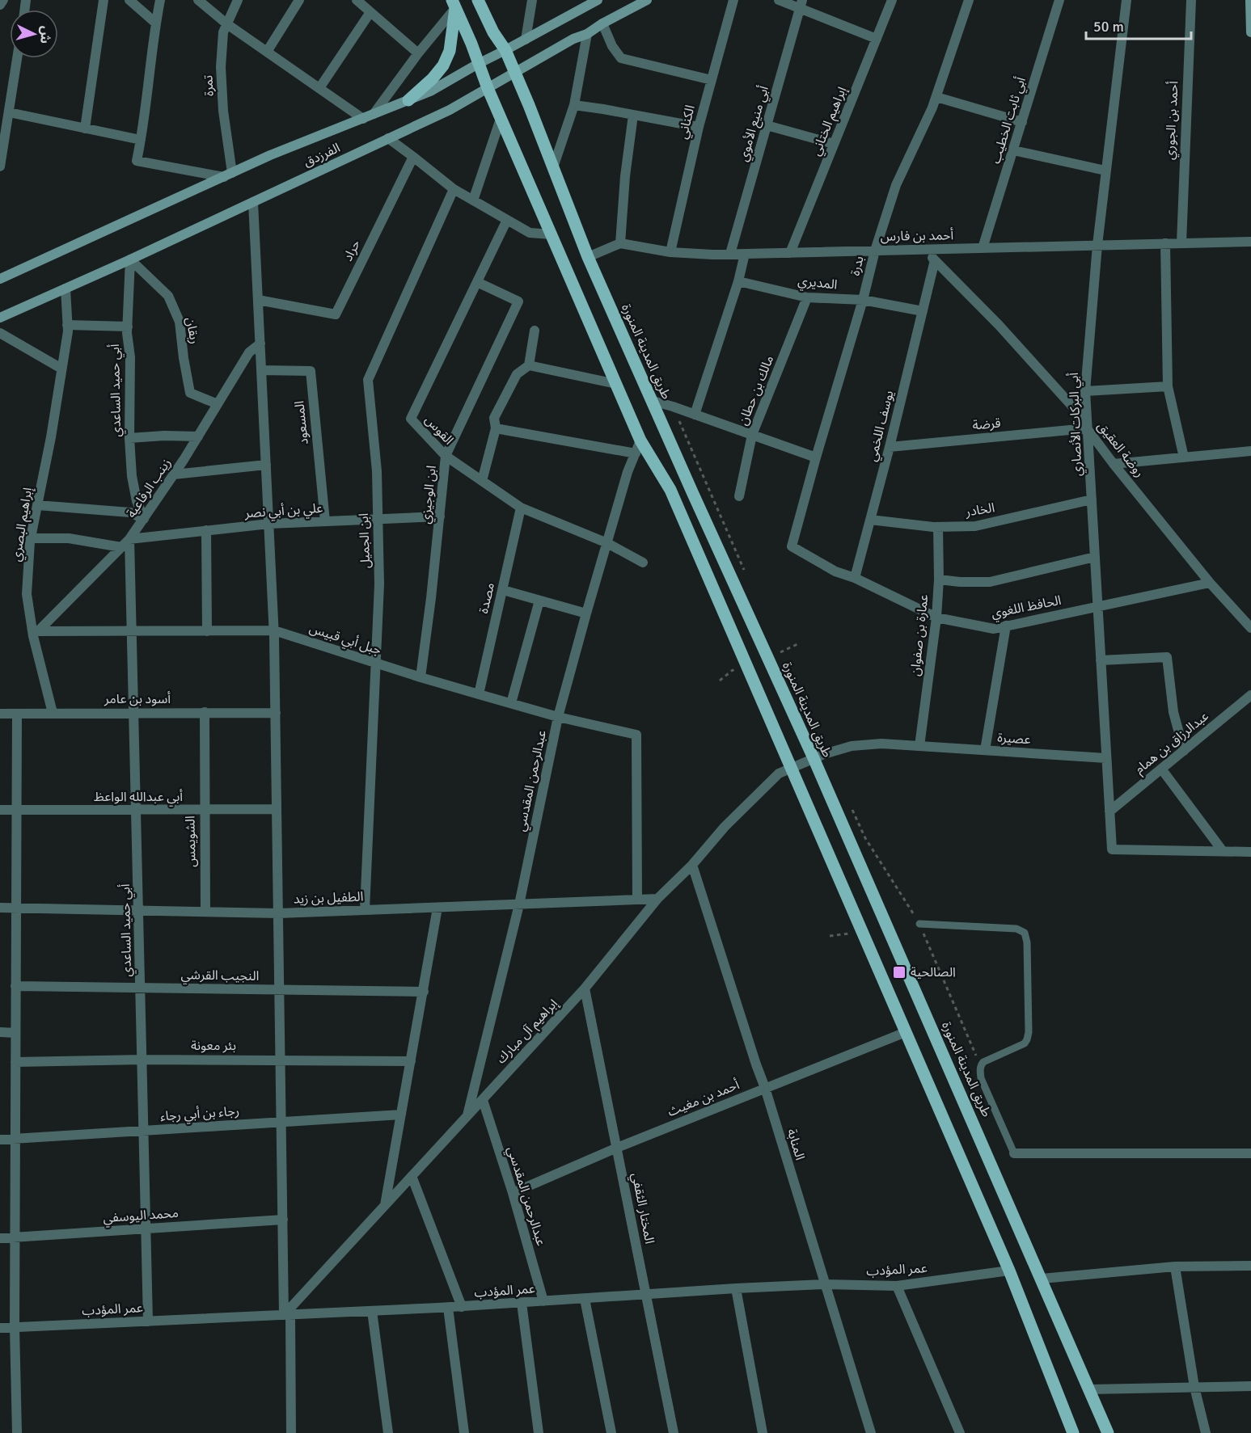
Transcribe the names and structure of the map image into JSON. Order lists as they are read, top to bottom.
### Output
{
  "streets": {
    "main road": ["الفرزدق", "طريق المدينة المنورة"],
    "street": [
      "تمرة",
      "أبي ثابت الخطيب",
      "أحمد بن الجوري",
      "إبراهيم الختاني",
      "الكناني",
      "أبي منيع الأموي",
      "أحمد بن فارس",
      "حراد",
      "بدرة",
      "المديري",
      "ربقان",
      "أبي حميد الساعدي",
      "مالك بن حطان",
      "المسعود",
      "قرضة",
      "أبي البركات الأنصاري",
      "يوسف اللخمي",
      "القوس",
      "روضة العقيق",
      "زينب الرفاعية",
      "ابن الوجيزي",
      "الخادر",
      "علي بن أبي نصر",
      "إبراهيم البصري",
      "ابن الجميل",
      "مصدة",
      "الحافظ اللغوي",
      "عمارة بن صفوان",
      "جبل أبي قبيس",
      "أسود بن عامر",
      "عصيرة",
      "عبدالرزاق بن همام",
      "عبدالرحمن المقدسي",
      "أبي عبدالله الواعظ",
      "الشويمس",
      "الطفيل بن زيد",
      "النجيب القرشي",
      "إبراهيم آل مبارك",
      "بئر معونة",
      "أحمد بن مغيث",
      "رجاء بن أبي رجاء",
      "المنابة",
      "المختار الثقفي",
      "محمد اليوسفي",
      "عمر المؤدب"
    ]
  },
  "crossings": [
    ["تمرة", "الفرزدق"],
    ["أبي ثابت الخطيب", "أحمد بن فارس"],
    ["أحمد بن الجوري", "أحمد بن فارس"],
    ["إبراهيم الختاني", "أحمد بن فارس"],
    ["الكناني", "أحمد بن فارس"],
    ["أبي منيع الأموي", "أحمد بن فارس"],
    ["الفرزدق", "ربقان"],
    ["الفرزدق", "طريق المدينة المنورة"],
    ["الفرزدق", "أبي حميد الساعدي"],
    ["الفرزدق", "إبراهيم البصري"],
    ["أحمد بن فارس", "بدرة"],
    ["أحمد بن فارس", "أبي البركات الأنصاري"],
    ["أحمد بن فارس", "روضة العقيق"],
    ["بدرة", "المديري"],
    ["بدرة", "يوسف اللخمي"],
    ["بدرة", "الحافظ اللغوي"],
    ["المديري", "مالك بن حطان"],
    ["المديري", "يوسف اللخمي"],
    ["ربقان", "أبي حميد الساعدي"],
    ["ربقان", "زينب الرفاعية"],
    ["طريق المدينة المنورة", "عصيرة"],
    ["طريق المدينة المنورة", "إبراهيم آل مبارك"],
    ["أبي حميد الساعدي", "زينب الرفاعية"],
    ["أبي حميد الساعدي", "علي بن أبي نصر"],
    ["أبي حميد الساعدي", "جبل أبي قبيس"],
    ["أبي حميد الساعدي", "أسود بن عامر"],
    ["أبي حميد الساعدي", "أبي عبدالله الواعظ"],
    ["أبي حميد الساعدي", "الطفيل بن زيد"],
    ["أبي حميد الساعدي", "النجيب القرشي"],
    ["أبي حميد الساعدي", "بئر معونة"],
    ["أبي حميد الساعدي", "رجاء بن أبي رجاء"],
    ["أبي حميد الساعدي", "محمد اليوسفي"],
    ["أبي حميد الساعدي", "عمر المؤدب"],
    ["المسعود", "علي بن أبي نصر"],
    ["قرضة", "أبي البركات الأنصاري"],
    ["قرضة", "يوسف اللخمي"],
    ["قرضة", "روضة العقيق"],
    ["أبي البركات الأنصاري", "روضة العقيق"],
    ["أبي البركات الأنصاري", "الخادر"],
    ["أبي البركات الأنصاري", "الحافظ اللغوي"],
    ["أبي البركات الأنصاري", "عصيرة"],
    ["أبي البركات الأنصاري", "عبدالرزاق بن همام"],
    ["يوسف اللخمي", "روضة العقيق"],
    ["يوسف اللخمي", "الخادر"],
    ["يوسف اللخمي", "الحافظ اللغوي"],
    ["القوس", "ابن الوجيزي"],
    ["القوس", "مصدة"],
    ["القوس", "عبدالرحمن المقدسي"],
    ["روضة العقيق", "الحافظ اللغوي"],
    ["زينب الرفاعية", "علي بن أبي نصر"],
    ["زينب الرفاعية", "جبل أبي قبيس"],
    ["ابن الوجيزي", "علي بن أبي نصر"],
    ["ابن الوجيزي", "جبل أبي قبيس"],
    ["الخادر", "عمارة بن صفوان"],
    ["علي بن أبي نصر", "ابن الجميل"],
    ["إبراهيم البصري", "أسود بن عامر"],
    ["ابن الجميل", "جبل أبي قبيس"],
    ["ابن الجميل", "الطفيل بن زيد"],
    ["مصدة", "جبل أبي قبيس"],
    ["الحافظ اللغوي", "عمارة بن صفوان"],
    ["عمارة بن صفوان", "عصيرة"],
    ["جبل أبي قبيس", "عبدالرحمن المقدسي"],
    ["جبل أبي قبيس", "الطفيل بن زيد"],
    ["أسود بن عامر", "الشويمس"],
    ["عصيرة", "إبراهيم آل مبارك"],
    ["عبدالرحمن المقدسي", "الطفيل بن زيد"],
    ["عبدالرحمن المقدسي", "إبراهيم آل مبارك"],
    ["عبدالرحمن المقدسي", "أحمد بن مغيث"],
    ["عبدالرحمن المقدسي", "عمر المؤدب"],
    ["أبي عبدالله الواعظ", "الشويمس"],
    ["الشويمس", "الطفيل بن زيد"],
    ["الطفيل بن زيد", "إبراهيم آل مبارك"],
    ["إبراهيم آل مبارك", "المنابة"],
    ["إبراهيم آل مبارك", "المختار الثقفي"],
    ["إبراهيم آل مبارك", "عمر المؤدب"],
    ["أحمد بن مغيث", "المنابة"],
    ["أحمد بن مغيث", "المختار الثقفي"],
    ["المنابة", "عمر المؤدب"],
    ["المختار الثقفي", "عمر المؤدب"]
  ],
  "places": {
    "transit": ["الصالحية"]
  },
  "scale_bar": "50 m",
  "north": "right"
}
